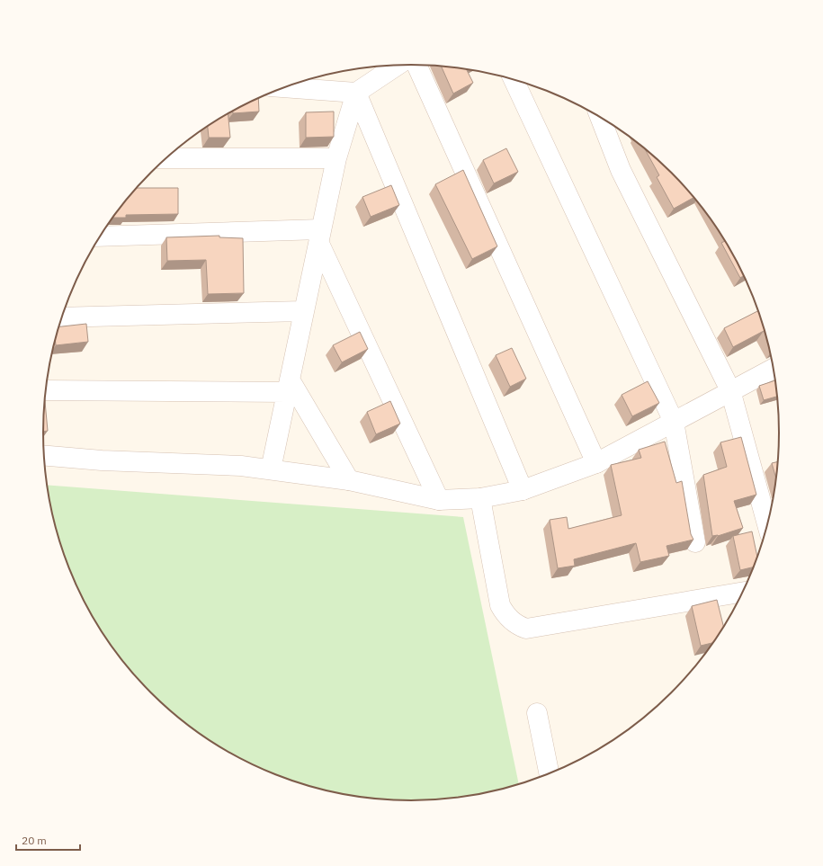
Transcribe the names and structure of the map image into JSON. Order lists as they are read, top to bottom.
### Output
{
  "scale_bar": "20 m"
}
